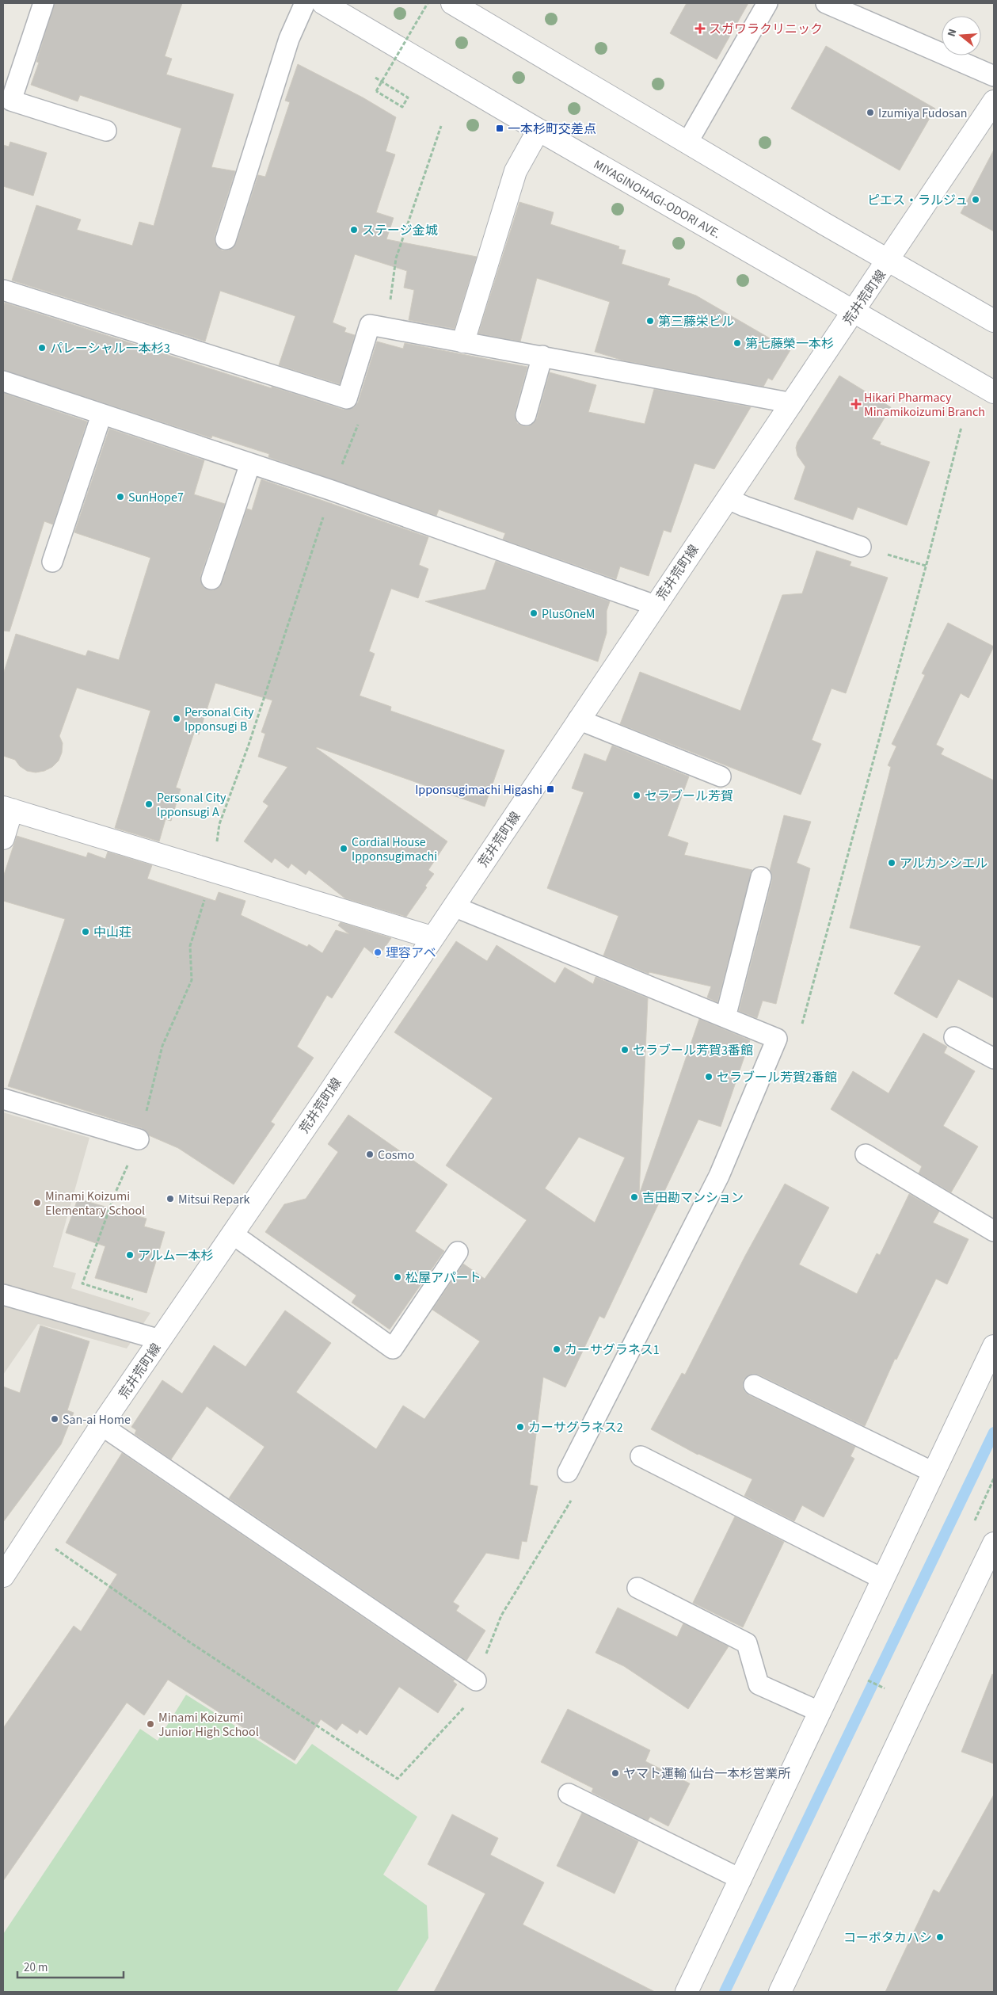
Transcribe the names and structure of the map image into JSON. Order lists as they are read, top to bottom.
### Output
{
  "streets": {
    "street": ["MIYAGINOHAGI-ODORI AVE.", "荒井荒町線"]
  },
  "crossings": [
    ["MIYAGINOHAGI-ODORI AVE.", "荒井荒町線"]
  ],
  "places": {
    "health": ["スガワラクリニック", "Hikari Pharmacy Minamikoizumi Branch"],
    "other": [
      "Izumiya Fudosan",
      "ピエス・ラルジュ",
      "ステージ金城",
      "第三藤栄ビル",
      "第七藤榮一本杉",
      "パレーシャル一本杉3",
      "SunHope7",
      "PlusOneM",
      "Personal City Ipponsugi B",
      "セラブール芳賀",
      "Personal City Ipponsugi A",
      "Cordial House Ipponsugimachi",
      "アルカンシエル",
      "中山荘",
      "理容アベ",
      "セラブール芳賀3番館",
      "セラブール芳賀2番館",
      "Cosmo",
      "吉田勘マンション",
      "Mitsui Repark",
      "Minami Koizumi Elementary School",
      "アルム一本杉",
      "松屋アパート",
      "カーサグラネス1",
      "San-ai Home",
      "カーサグラネス2",
      "Minami Koizumi Junior High School",
      "ヤマト運輸 仙台一本杉営業所",
      "コーポタカハシ"
    ],
    "transit": ["一本杉町交差点", "Ipponsugimachi Higashi"]
  },
  "scale_bar": "20 m",
  "north": "left"
}
